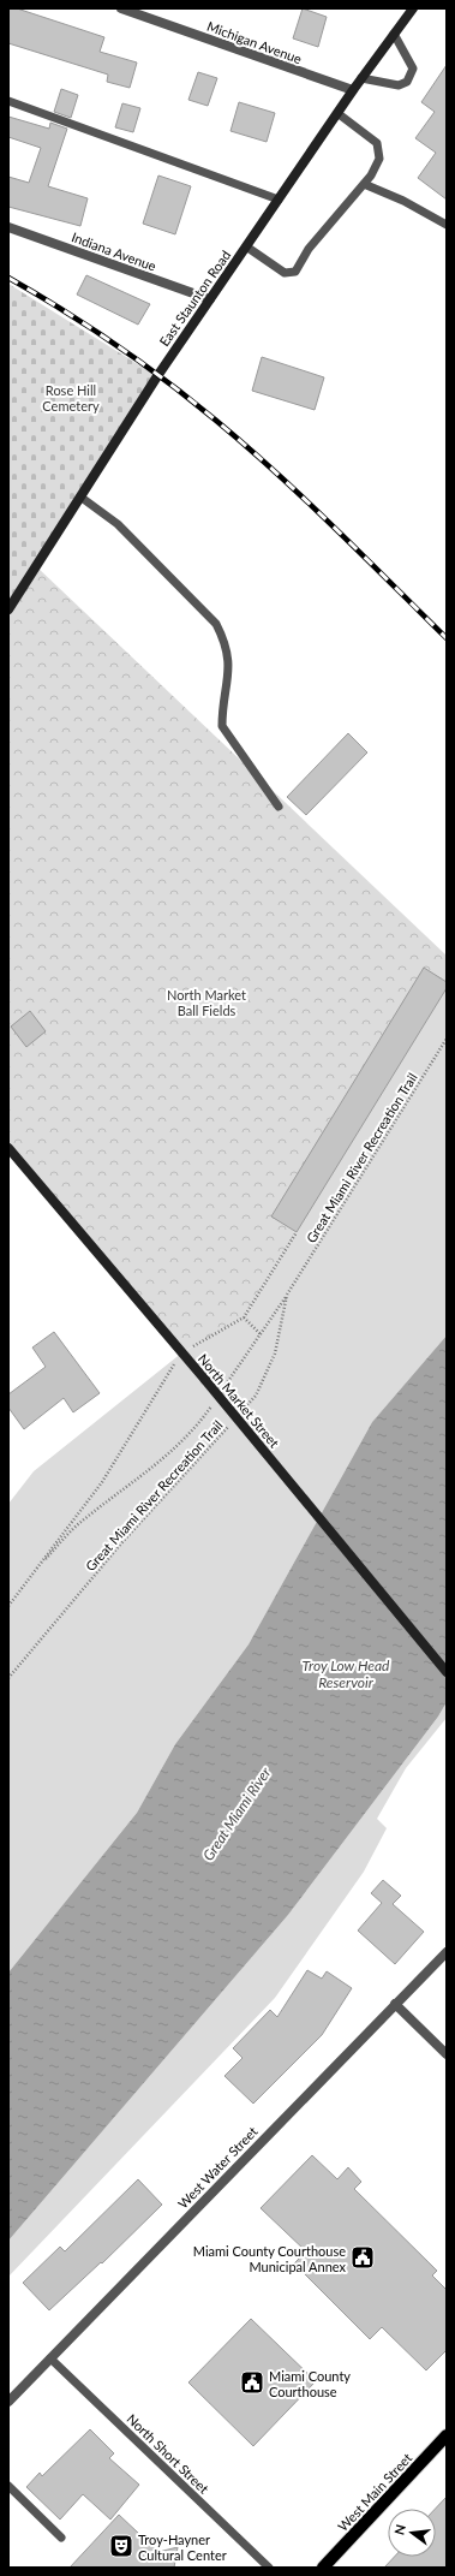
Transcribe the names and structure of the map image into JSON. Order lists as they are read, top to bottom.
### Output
{
  "streets": {
    "main road": ["East Staunton Road", "North Market Street", "West Main Street"],
    "street": ["Michigan Avenue", "Indiana Avenue", "West Water Street"],
    "lane": ["North Short Street"],
    "path": ["Great Miami River Recreation Trail"]
  },
  "crossings": [
    ["Michigan Avenue", "East Staunton Road"],
    ["Indiana Avenue", "East Staunton Road"],
    ["West Water Street", "North Short Street"]
  ],
  "water": ["Troy Low Head Reservoir", "Great Miami River"],
  "parks": ["Rose Hill Cemetery", "North Market Ball Fields"],
  "places": {
    "public building": ["Miami County Courthouse Municipal Annex", "Miami County Courthouse"],
    "theatre": ["Troy-Hayner Cultural Center"]
  },
  "north": "left"
}
